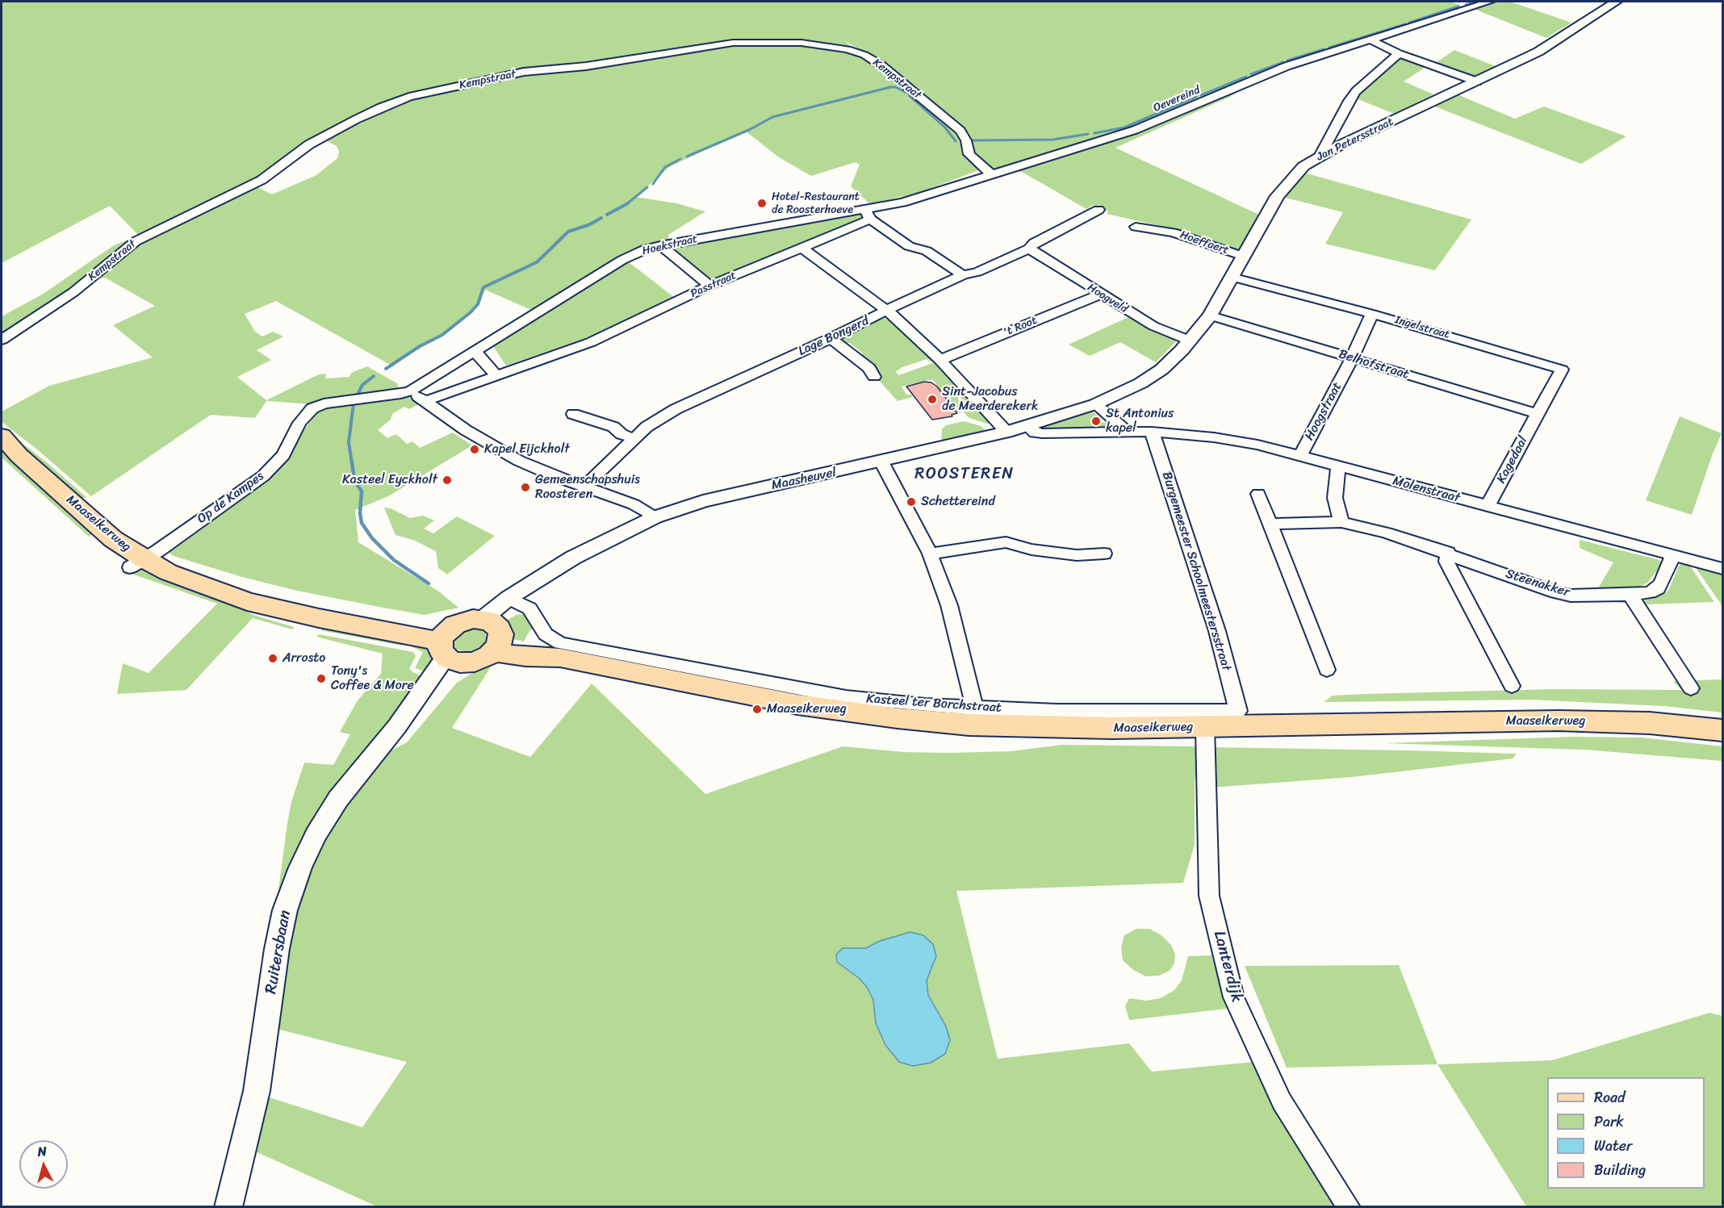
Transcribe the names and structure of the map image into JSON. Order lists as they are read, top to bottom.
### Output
{
  "streets": {
    "main road": ["Maaseikerweg"],
    "street": [
      "Kempstraat",
      "Oevereind",
      "Jan Petersstraat",
      "Hoeffaert",
      "Hoekstraat",
      "Passtraat",
      "Hoogveld",
      "'t Root",
      "Ingelstraat",
      "Lage Bongerd",
      "Belhofstraat",
      "Hoogstraat",
      "Kagedaal",
      "Maasheuvel",
      "Molenstraat",
      "Op de Kampes",
      "Burgemeester Schoolmeestersstraat",
      "Steenakker",
      "Kasteel ter Borchstraat",
      "Ruitersbaan",
      "Lanterdijk"
    ]
  },
  "crossings": [
    ["Kempstraat", "Oevereind"],
    ["Kempstraat", "Passtraat"],
    ["Oevereind", "Passtraat"],
    ["Jan Petersstraat", "Hoeffaert"],
    ["Jan Petersstraat", "Hoogveld"],
    ["Jan Petersstraat", "Ingelstraat"],
    ["Jan Petersstraat", "Belhofstraat"],
    ["Jan Petersstraat", "Maasheuvel"],
    ["Hoekstraat", "Passtraat"],
    ["Hoekstraat", "Op de Kampes"],
    ["Hoogveld", "'t Root"],
    ["Hoogveld", "Lage Bongerd"],
    ["Ingelstraat", "Belhofstraat"],
    ["Ingelstraat", "Hoogstraat"],
    ["Ingelstraat", "Kagedaal"],
    ["Belhofstraat", "Hoogstraat"],
    ["Belhofstraat", "Kagedaal"],
    ["Hoogstraat", "Molenstraat"],
    ["Kagedaal", "Molenstraat"],
    ["Maasheuvel", "Molenstraat"],
    ["Maasheuvel", "Maaseikerweg"],
    ["Maasheuvel", "Kasteel ter Borchstraat"],
    ["Molenstraat", "Burgemeester Schoolmeestersstraat"],
    ["Molenstraat", "Steenakker"],
    ["Op de Kampes", "Maaseikerweg"],
    ["Maaseikerweg", "Ruitersbaan"],
    ["Maaseikerweg", "Lanterdijk"],
    ["Burgemeester Schoolmeestersstraat", "Kasteel ter Borchstraat"]
  ],
  "districts": ["ROOSTEREN"],
  "places": [
    "Hotel-Restaurant de Roosterhoeve",
    "Sint-Jacobus de Meerderekerk",
    "St Antonius kapel",
    "Kapel Eijckholt",
    "Kasteel Eyckholt",
    "Gemeenschapshuis Roosteren",
    "Schettereind",
    "Arrosto",
    "Tony's Coffee & More",
    "Maaseikerweg"
  ],
  "legend": [
    "Road",
    "Park",
    "Water",
    "Building"
  ],
  "north": "top"
}
